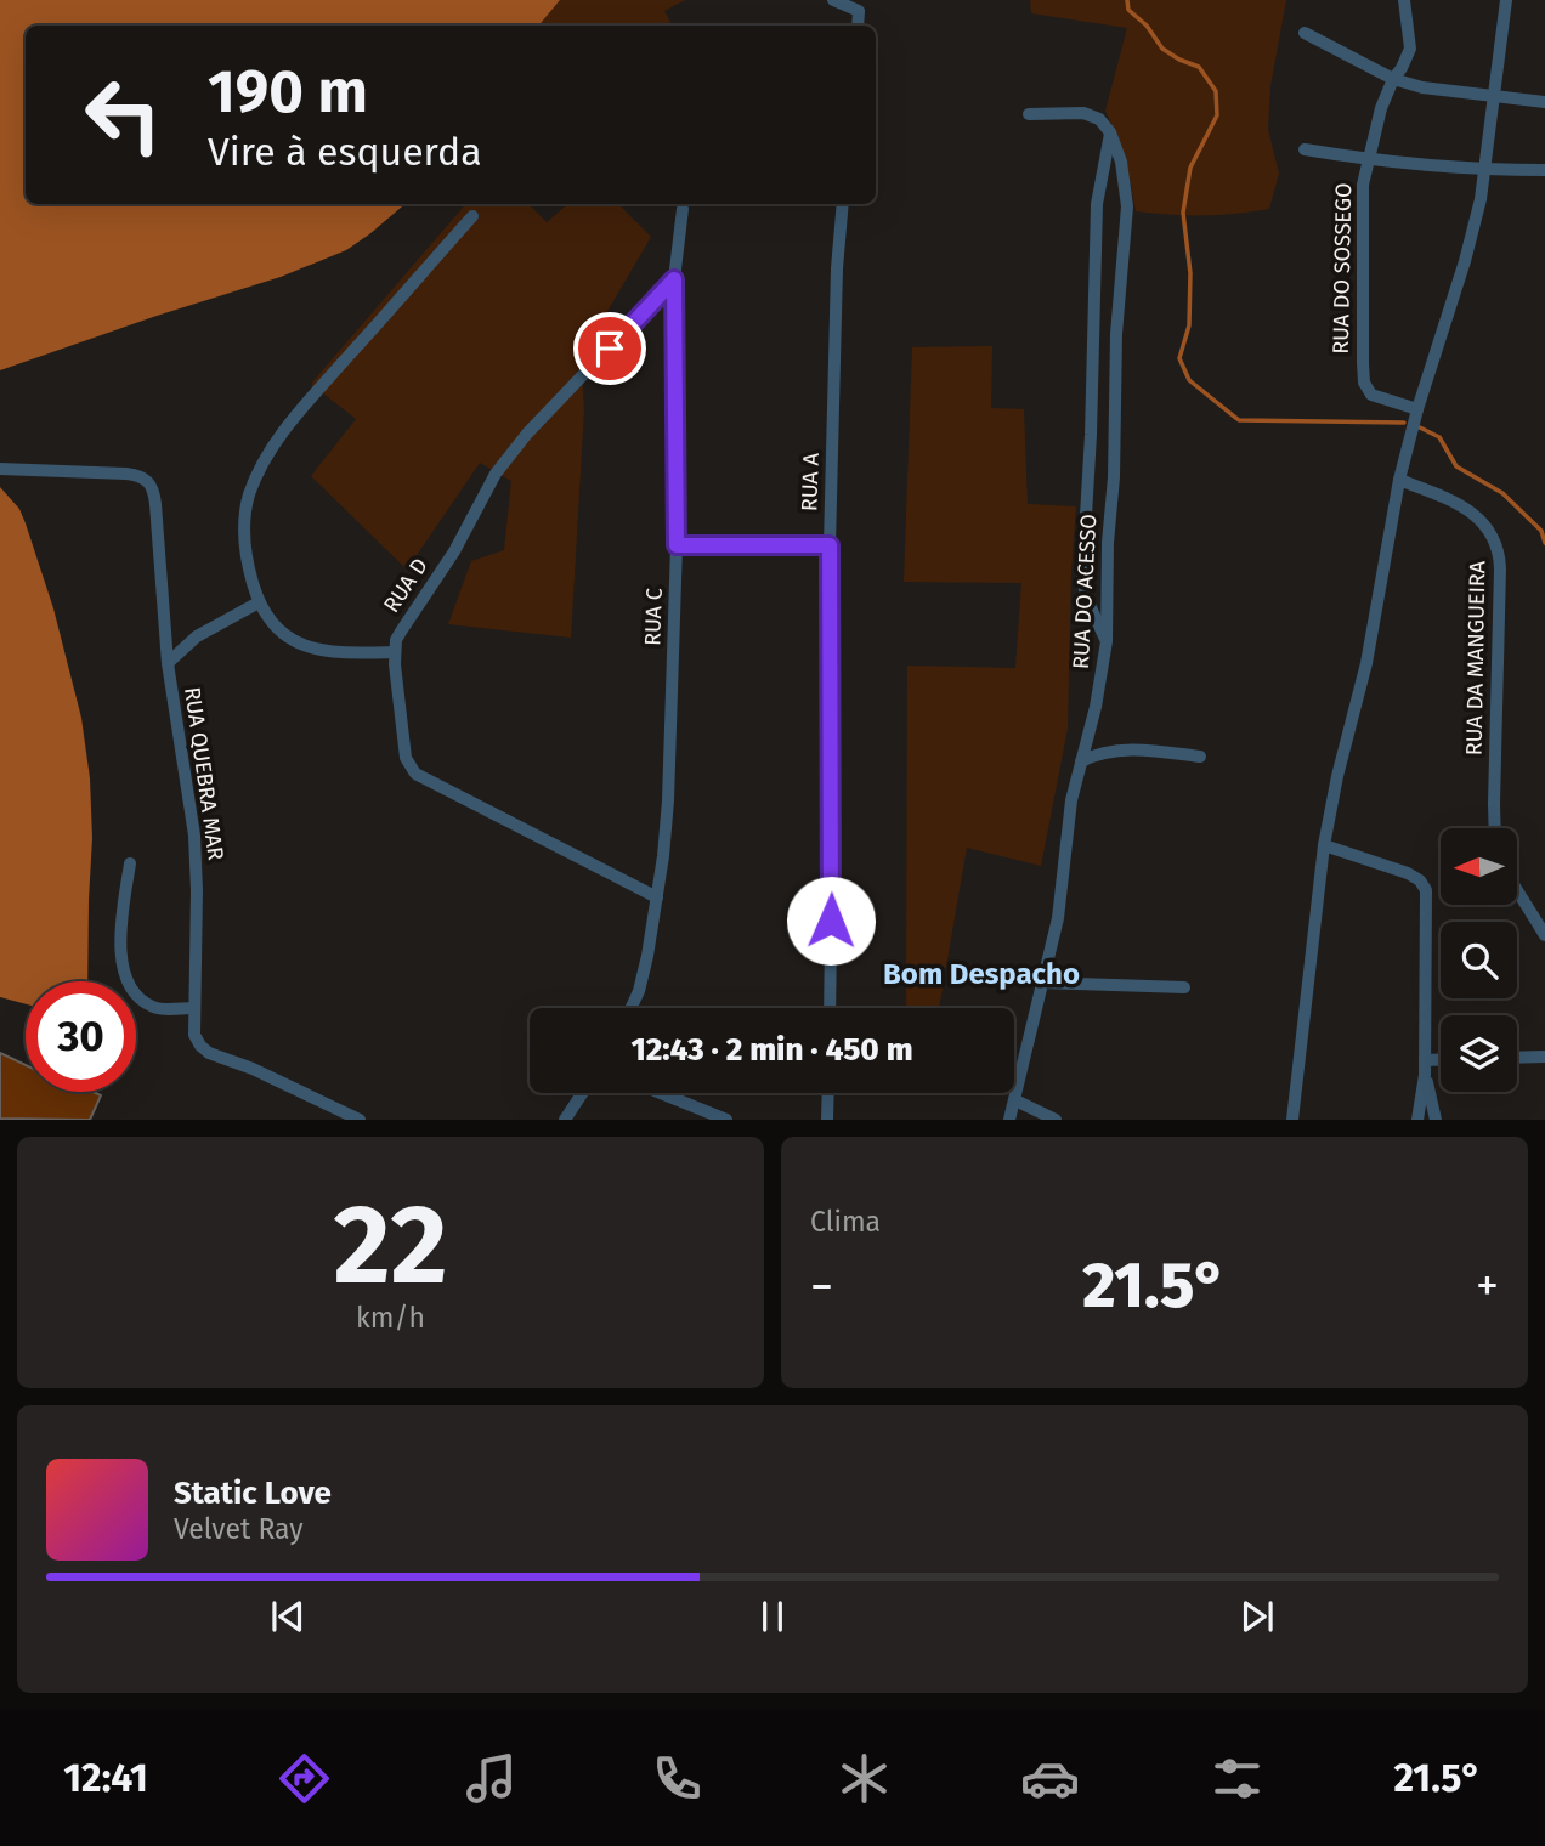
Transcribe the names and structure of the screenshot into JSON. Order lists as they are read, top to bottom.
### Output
{
  "streets": {
    "street": [
      "RUA DO SOSSEGO",
      "RUA A",
      "RUA D",
      "RUA DO ACESSO",
      "RUA C",
      "RUA DA MANGUEIRA",
      "RUA QUEBRA MAR"
    ]
  },
  "crossings": [
    ["RUA D", "RUA C"]
  ],
  "districts": ["Bom Despacho"],
  "north": "left",
  "page": {
    "turn": ["190 m", "Vire à esquerda"],
    "limit": "30",
    "trip": "12:43 · 2 min · 450 m",
    "tile": [
      ["22", "km/h"],
      "Clima"
    ],
    "heat": ["−", "21.5°", "+"],
    "song": ["Static Love", "Velvet Ray"],
    "tabs": ["12:41", "21.5°"]
  }
}
